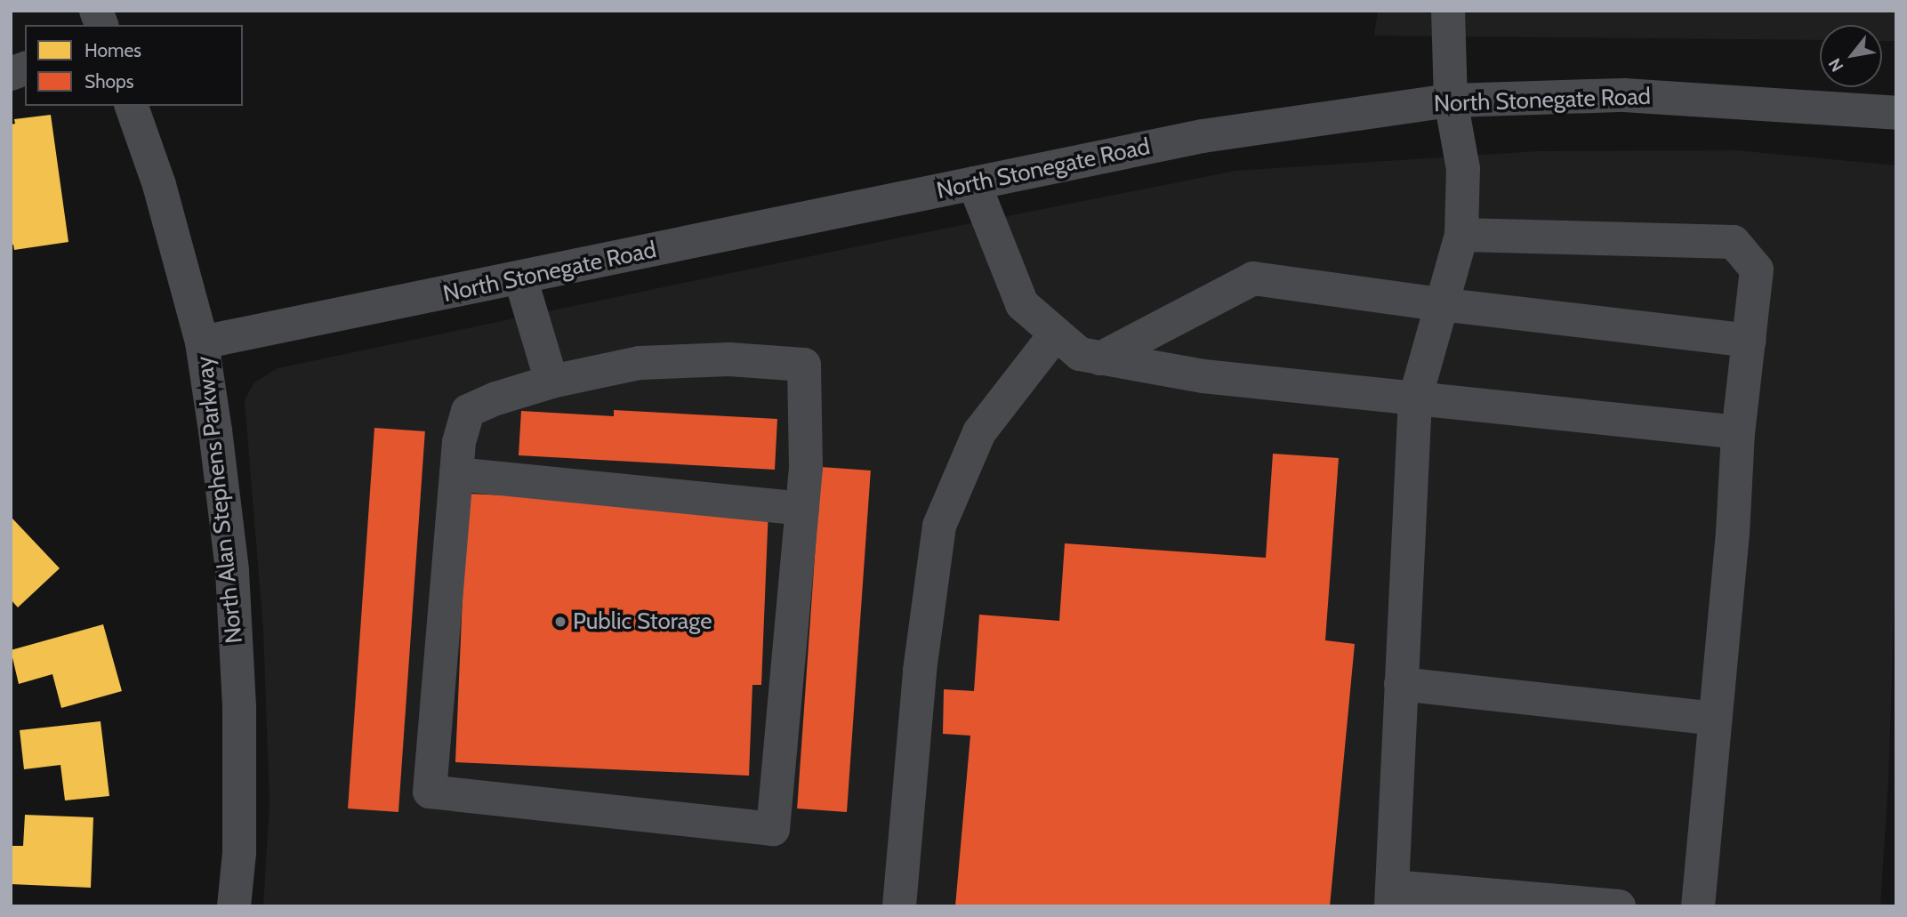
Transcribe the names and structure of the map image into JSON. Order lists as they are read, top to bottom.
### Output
{
  "streets": {
    "street": ["North Stonegate Road", "North Alan Stephens Parkway"]
  },
  "crossings": [
    ["North Stonegate Road", "North Alan Stephens Parkway"]
  ],
  "places": ["Public Storage"],
  "legend": ["Homes", "Shops"],
  "north": "bottom left"
}
